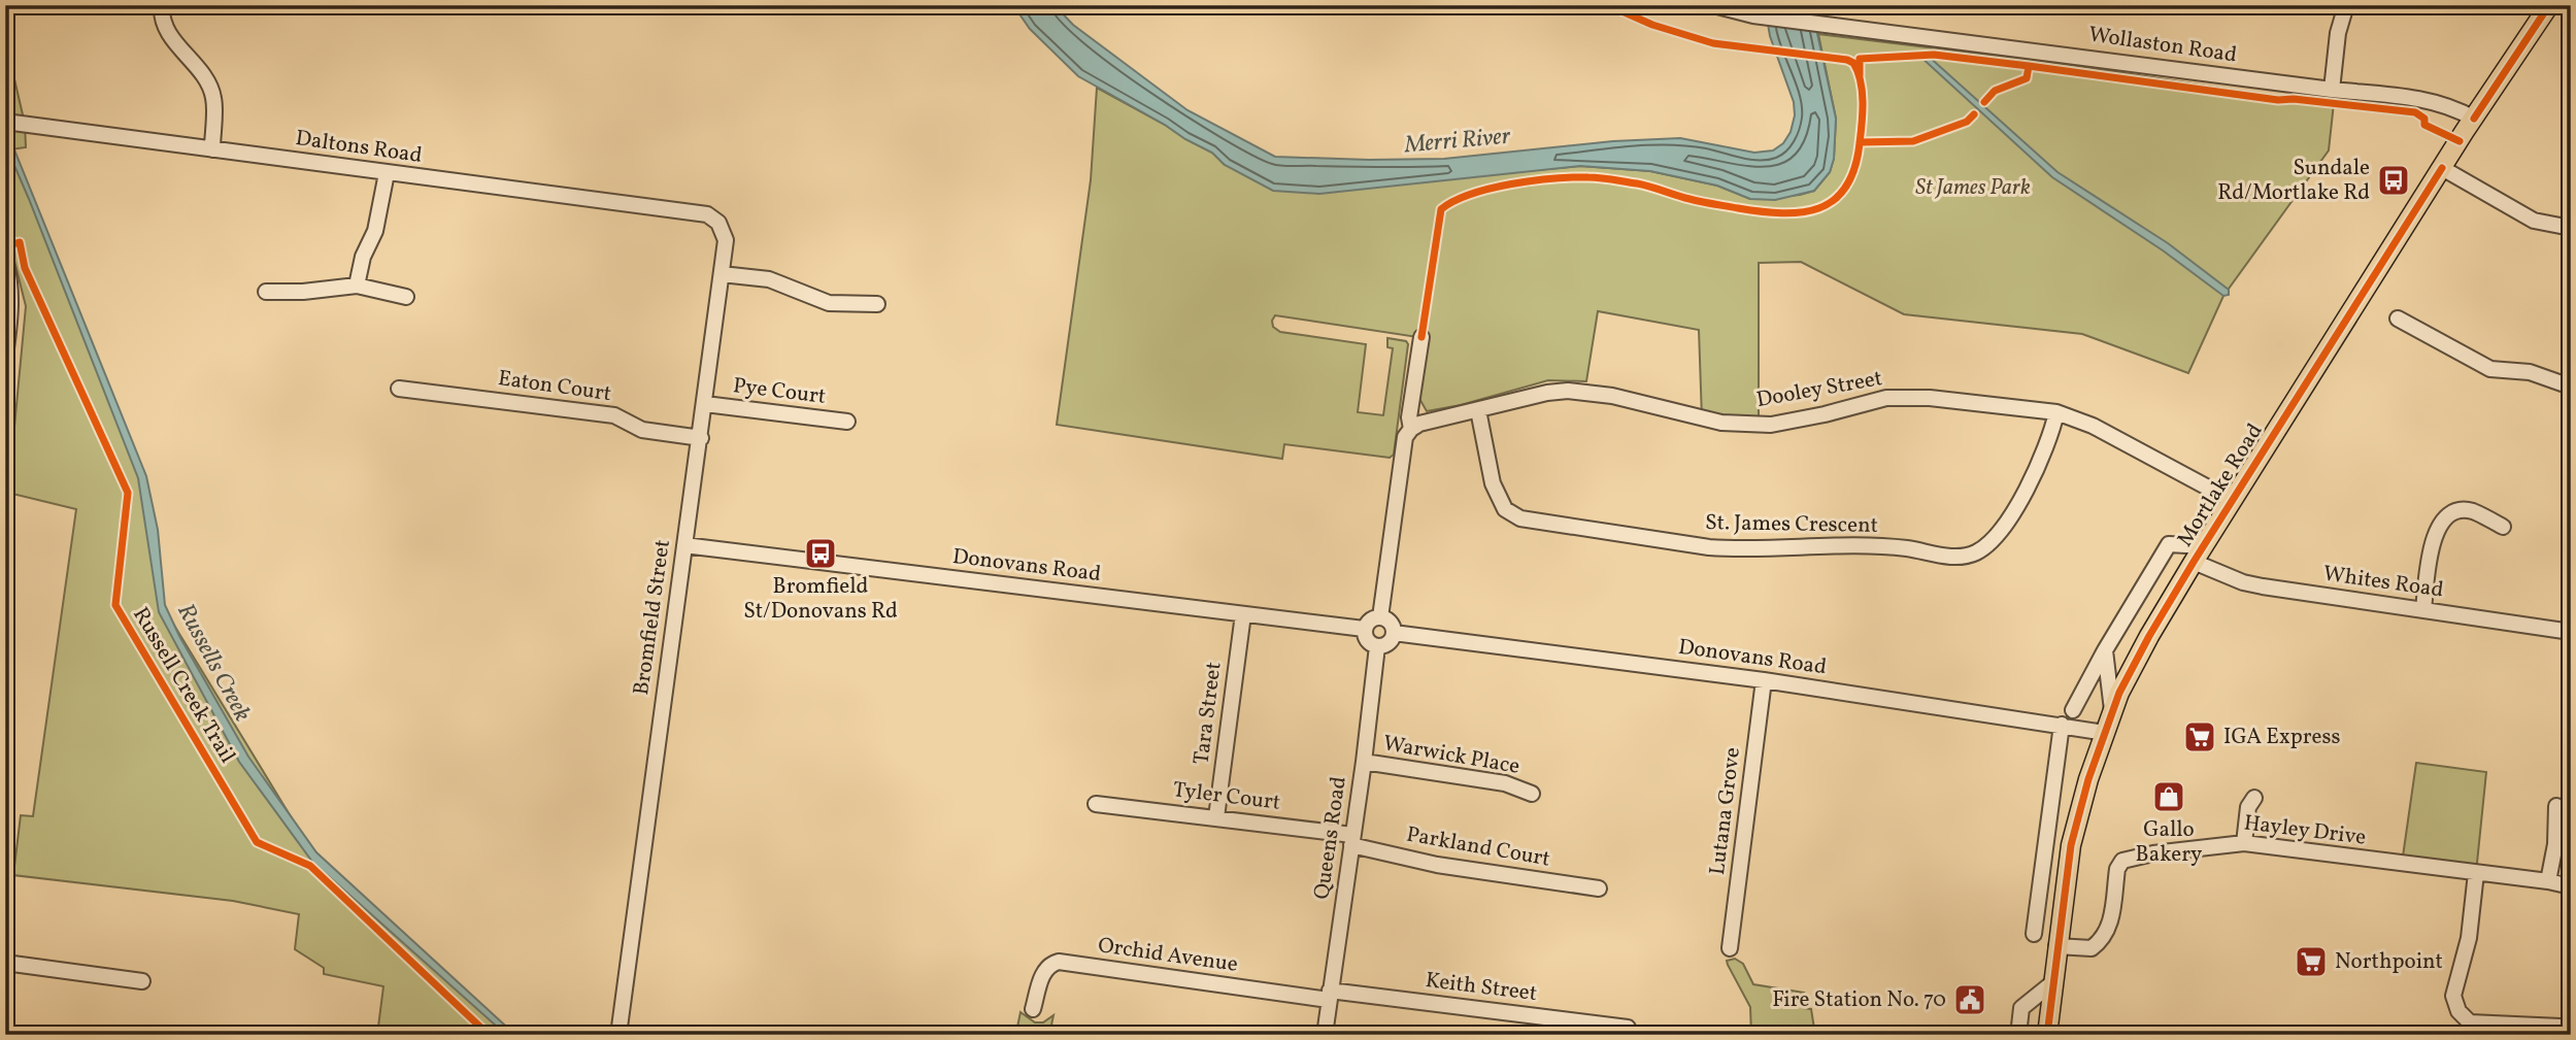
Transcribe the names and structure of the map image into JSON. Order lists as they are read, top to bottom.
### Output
{
  "streets": {
    "main road": ["Mortlake Road"],
    "street": [
      "Wollaston Road",
      "Daltons Road",
      "Eaton Court",
      "Dooley Street",
      "Pye Court",
      "St. James Crescent",
      "Donovans Road",
      "Whites Road",
      "Bromfield Street",
      "Tara Street",
      "Warwick Place",
      "Tyler Court",
      "Lutana Grove",
      "Hayley Drive",
      "Queens Road",
      "Parkland Court",
      "Orchid Avenue",
      "Keith Street"
    ],
    "cycle path": ["Russell Creek Trail"]
  },
  "crossings": [
    ["Wollaston Road", "Mortlake Road"],
    ["Daltons Road", "Bromfield Street"],
    ["Eaton Court", "Bromfield Street"],
    ["Dooley Street", "Mortlake Road"],
    ["Dooley Street", "St. James Crescent"],
    ["Pye Court", "Bromfield Street"],
    ["Mortlake Road", "Donovans Road"],
    ["Mortlake Road", "Whites Road"],
    ["Mortlake Road", "Hayley Drive"],
    ["Donovans Road", "Bromfield Street"],
    ["Donovans Road", "Tara Street"],
    ["Donovans Road", "Lutana Grove"],
    ["Donovans Road", "Queens Road"],
    ["Tara Street", "Tyler Court"],
    ["Warwick Place", "Queens Road"],
    ["Tyler Court", "Queens Road"],
    ["Tyler Court", "Parkland Court"],
    ["Queens Road", "Parkland Court"],
    ["Queens Road", "Orchid Avenue"],
    ["Queens Road", "Keith Street"],
    ["Orchid Avenue", "Keith Street"]
  ],
  "water": ["Merri River", "Russells Creek"],
  "parks": ["St James Park"],
  "places": {
    "bus stop": ["Sundale Rd/Mortlake Rd", "Bromfield St/Donovans Rd"],
    "supermarket": ["IGA Express", "Northpoint"],
    "shop": ["Gallo Bakery"],
    "public building": ["Fire Station No. 70"]
  }
}
